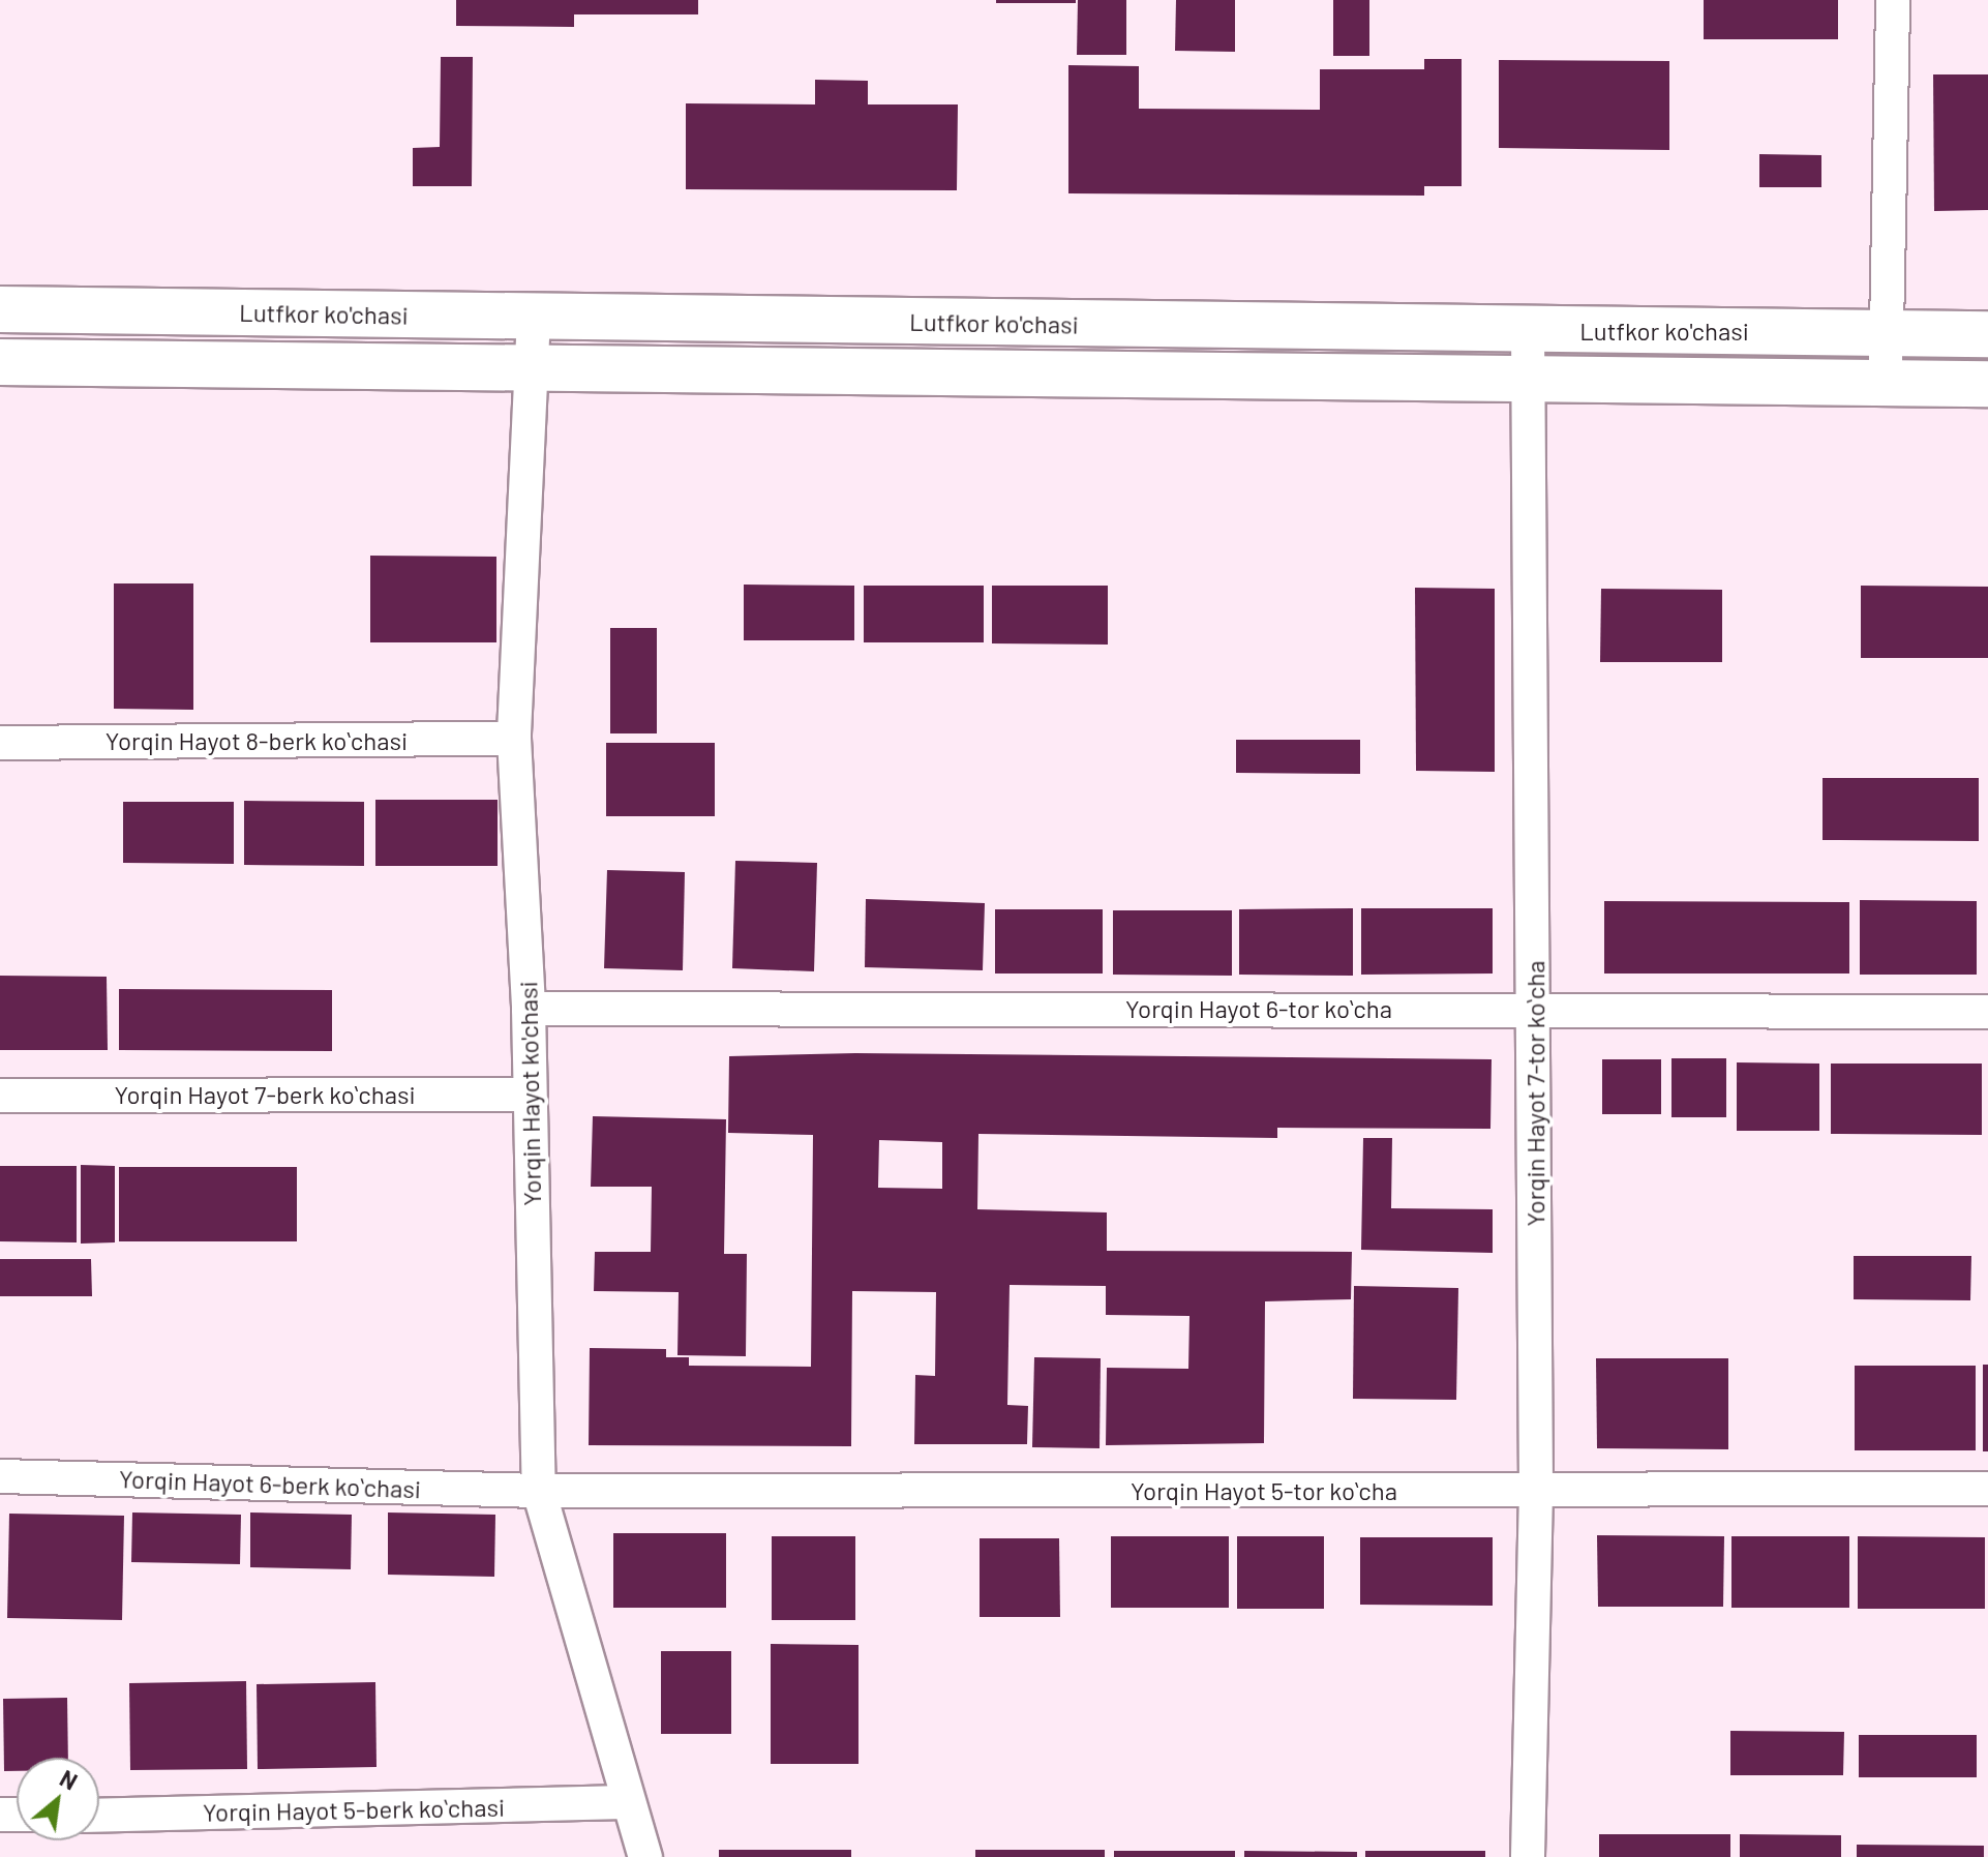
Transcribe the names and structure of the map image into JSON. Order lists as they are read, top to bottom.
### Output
{
  "streets": {
    "main road": ["Lutfkor ko'chasi"],
    "street": [
      "Yorqin Hayot 8-berk koʻchasi",
      "Yorqin Hayot 6-tor koʻcha",
      "Yorqin Hayot ko'chasi",
      "Yorqin Hayot 7-tor koʻcha",
      "Yorqin Hayot 7-berk koʻchasi",
      "Yorqin Hayot 6-berk koʻchasi",
      "Yorqin Hayot 5-tor koʻcha",
      "Yorqin Hayot 5-berk koʻchasi"
    ]
  },
  "crossings": [
    ["Lutfkor ko'chasi", "Yorqin Hayot ko'chasi"],
    ["Lutfkor ko'chasi", "Yorqin Hayot 7-tor koʻcha"],
    ["Yorqin Hayot 8-berk koʻchasi", "Yorqin Hayot ko'chasi"],
    ["Yorqin Hayot 6-tor koʻcha", "Yorqin Hayot ko'chasi"],
    ["Yorqin Hayot 6-tor koʻcha", "Yorqin Hayot 7-tor koʻcha"],
    ["Yorqin Hayot ko'chasi", "Yorqin Hayot 7-berk koʻchasi"],
    ["Yorqin Hayot ko'chasi", "Yorqin Hayot 6-berk koʻchasi"],
    ["Yorqin Hayot ko'chasi", "Yorqin Hayot 5-tor koʻcha"],
    ["Yorqin Hayot ko'chasi", "Yorqin Hayot 5-berk koʻchasi"],
    ["Yorqin Hayot 7-tor koʻcha", "Yorqin Hayot 5-tor koʻcha"],
    ["Yorqin Hayot 6-berk koʻchasi", "Yorqin Hayot 5-tor koʻcha"]
  ],
  "north": "top right"
}
